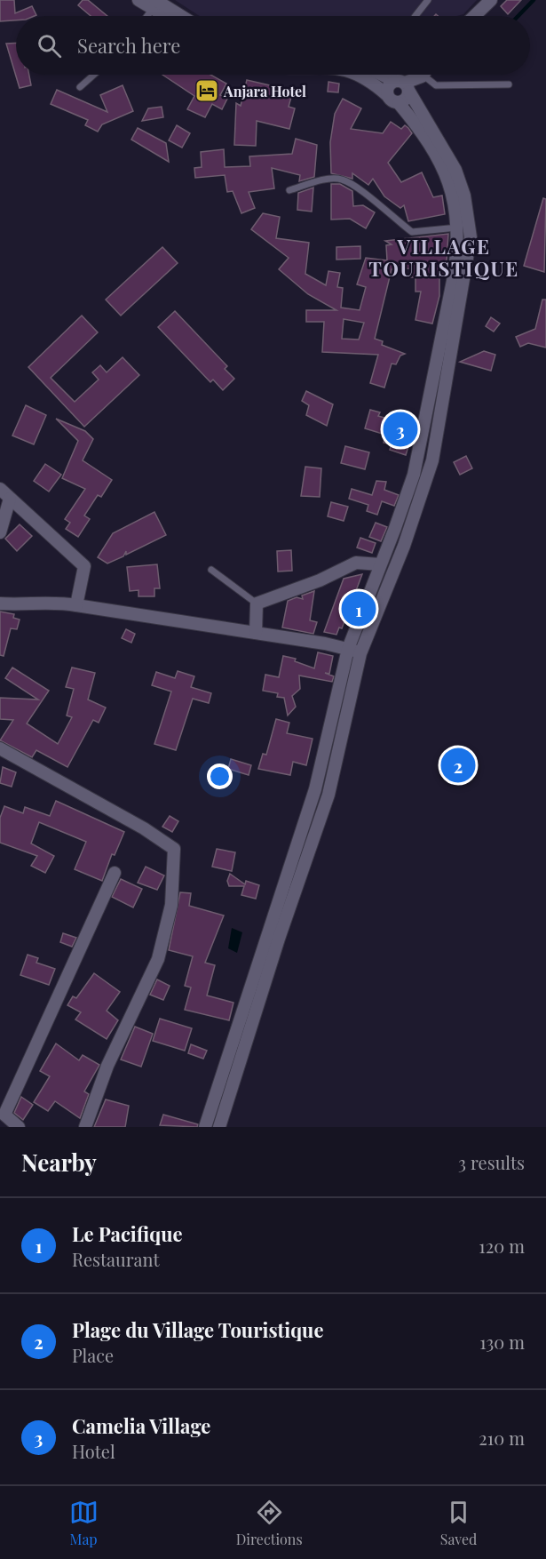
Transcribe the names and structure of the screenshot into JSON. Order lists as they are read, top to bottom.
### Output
{
  "districts": ["VILLAGE TOURISTIQUE"],
  "places": {
    "hotel": ["Anjara Hotel"]
  },
  "page": {
    "search": "Search here",
    "pins": ["3", "1", "2"],
    "heading": ["Nearby", "3 results"],
    "list": [
      {
        "mark": "1",
        "name": "Le Pacifique",
        "note": "Restaurant",
        "value": "120 m"
      },
      {
        "mark": "2",
        "name": "Plage du Village Touristique",
        "note": "Place",
        "value": "130 m"
      },
      {
        "mark": "3",
        "name": "Camelia Village",
        "note": "Hotel",
        "value": "210 m"
      }
    ],
    "nav": ["Map", "Directions", "Saved"]
  }
}
